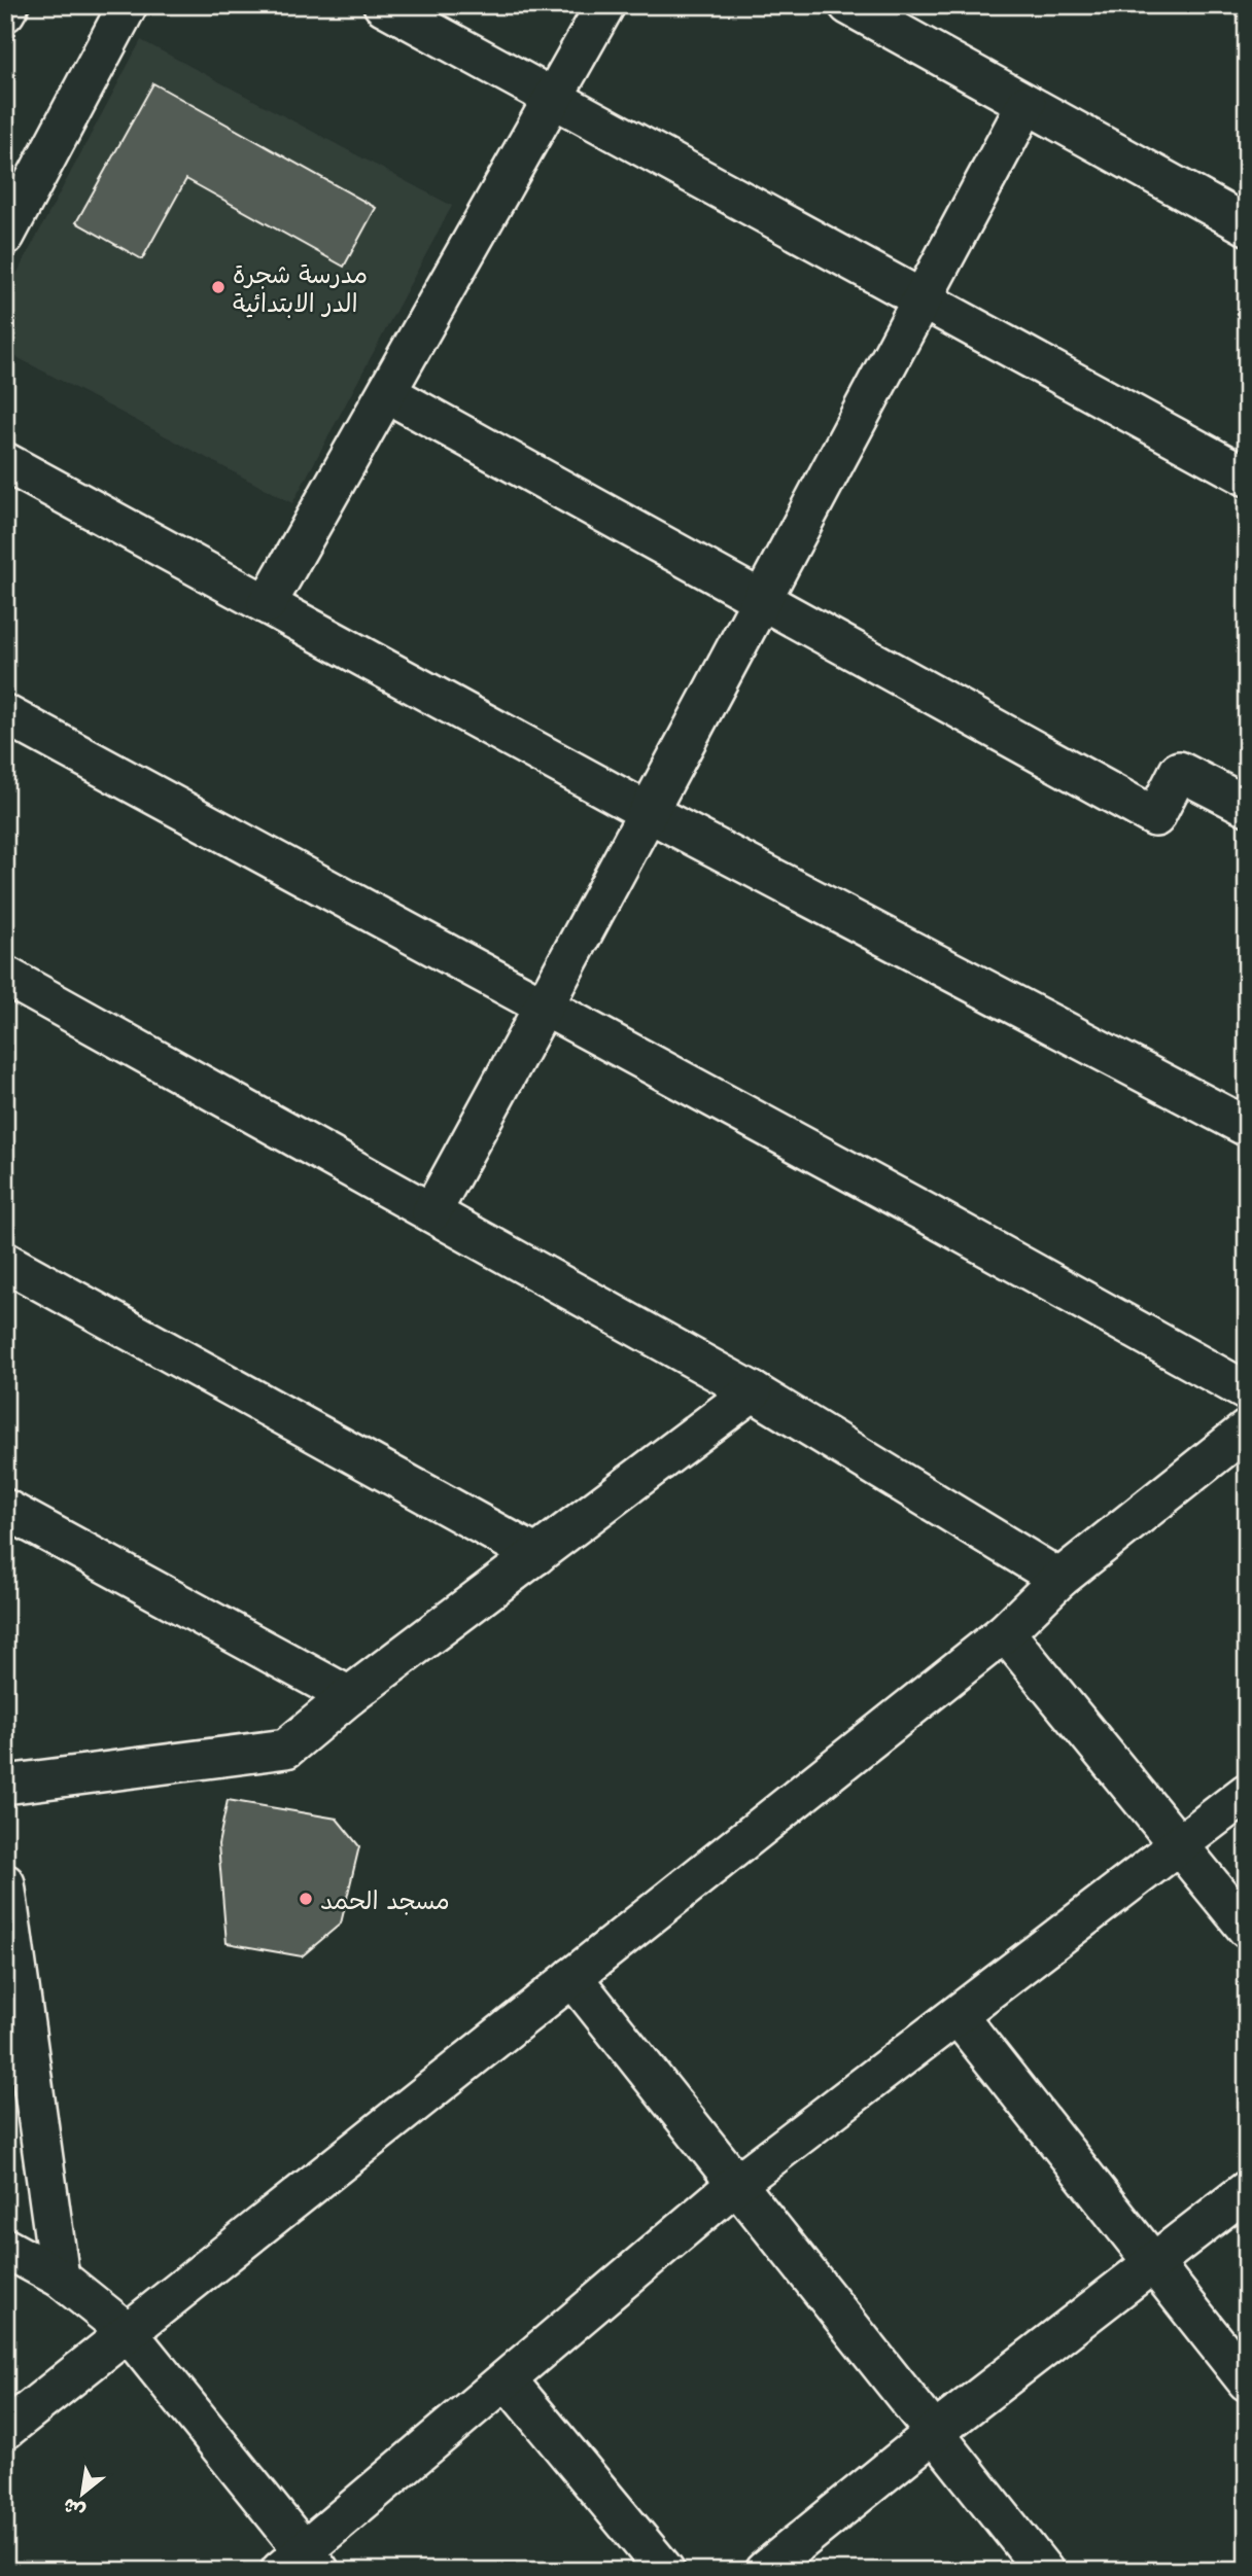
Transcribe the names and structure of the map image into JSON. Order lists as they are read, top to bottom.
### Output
{
  "places": ["مدرسة شجرة الدر الابتدائية", "مسجد الحمد"],
  "north": "bottom left"
}
